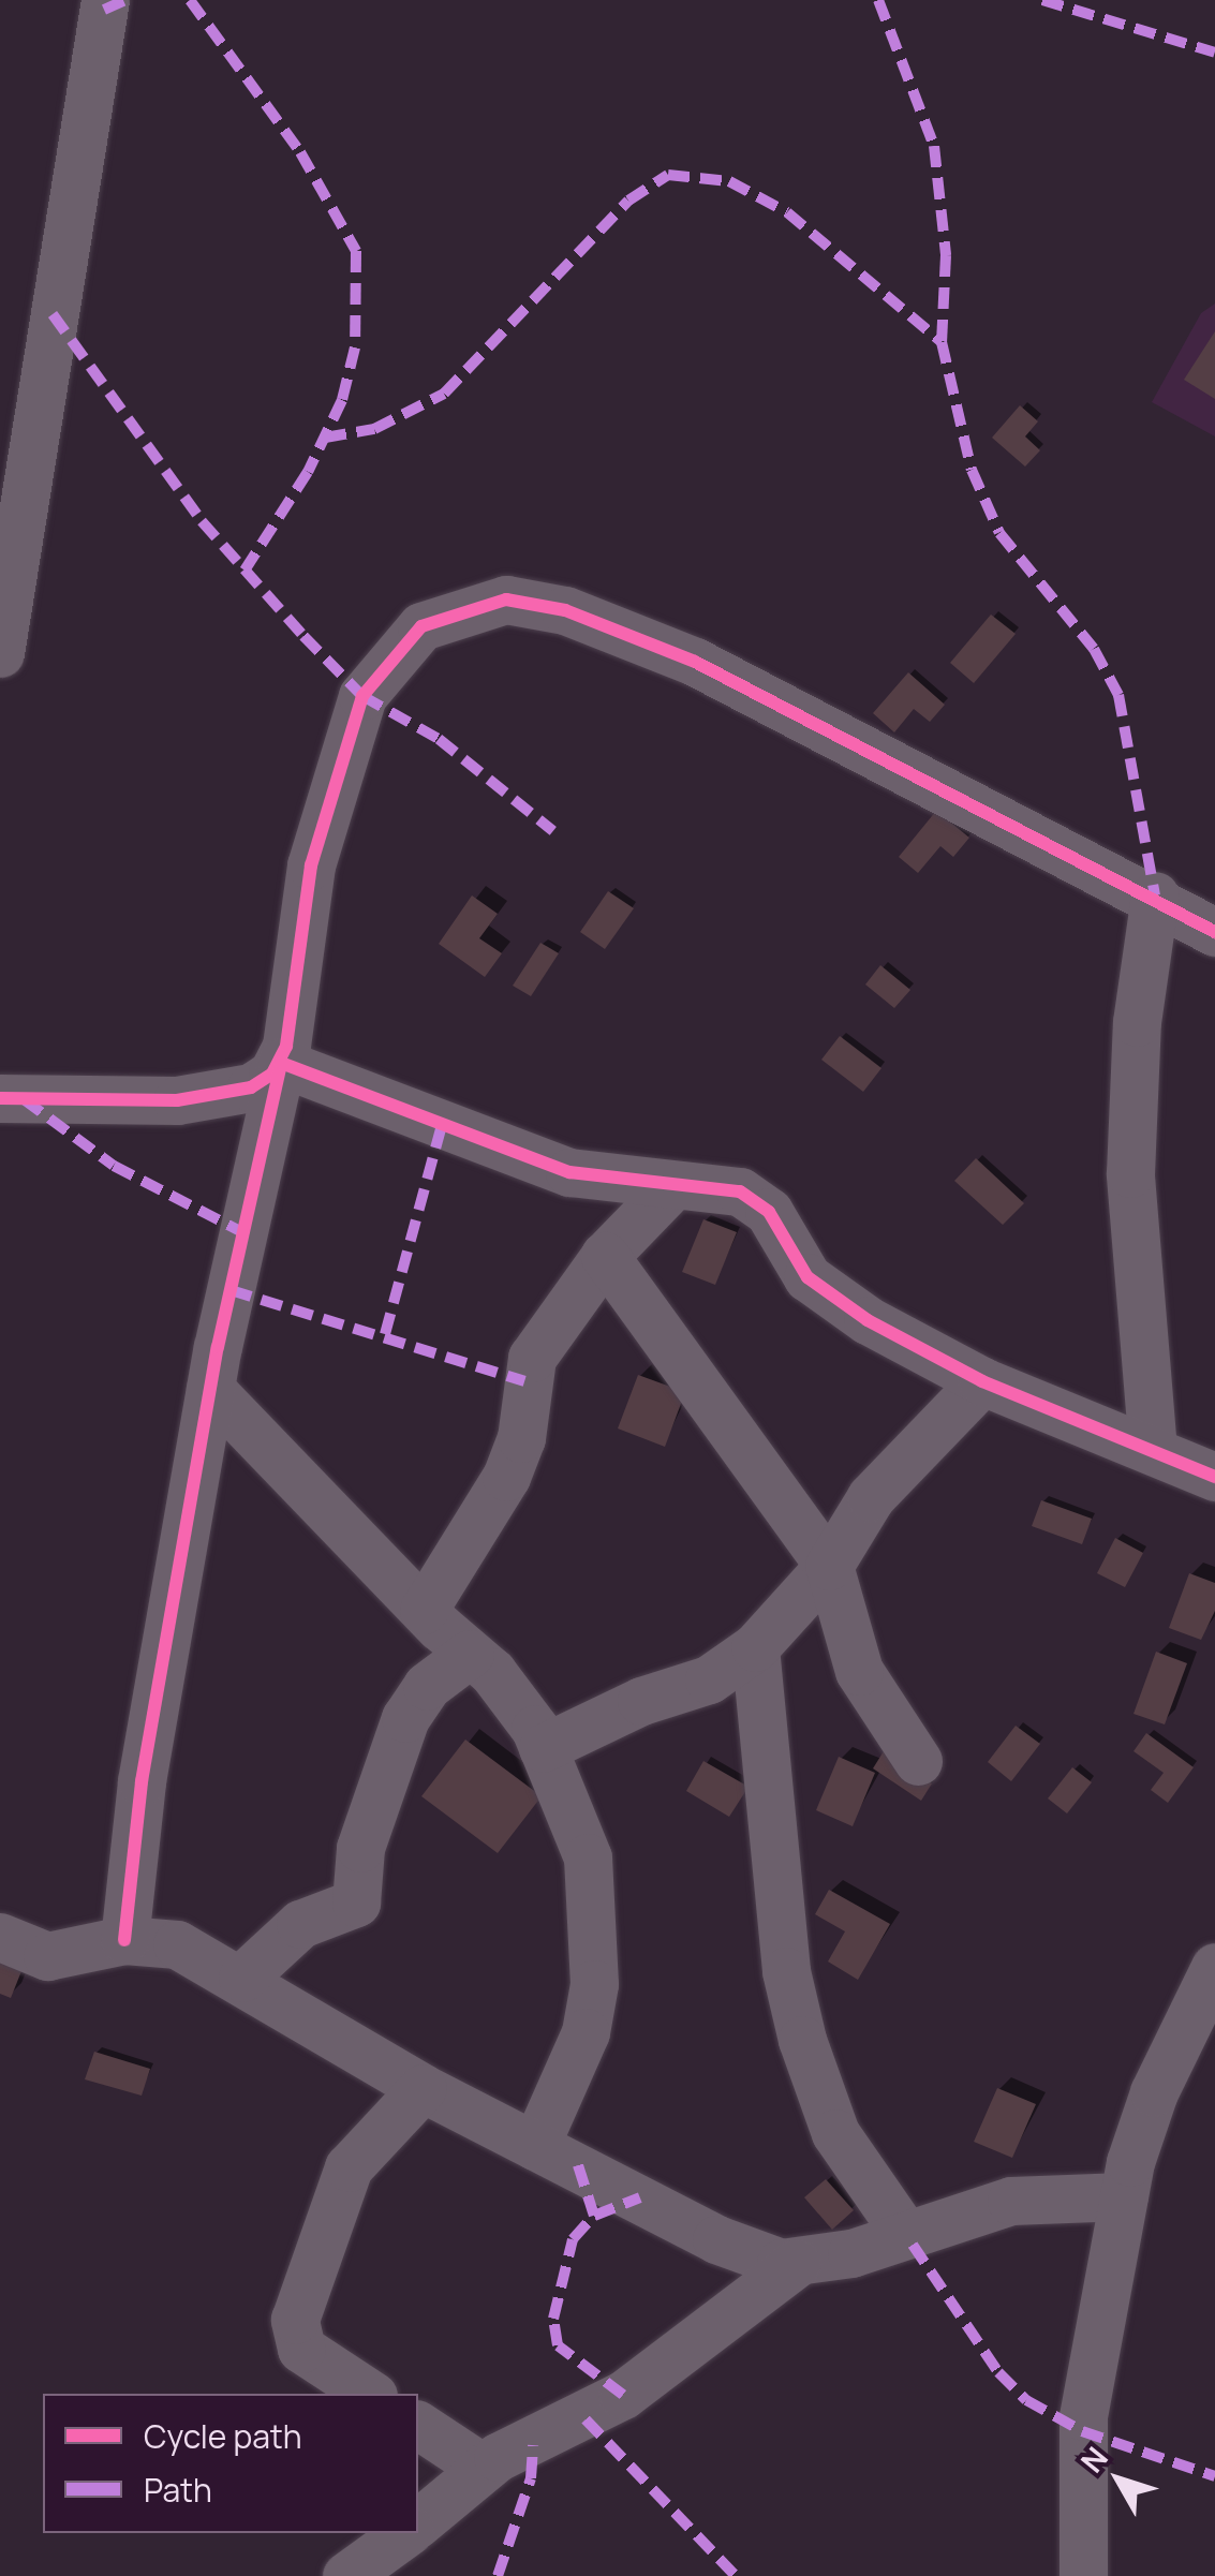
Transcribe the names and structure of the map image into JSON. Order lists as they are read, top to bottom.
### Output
{
  "legend": ["Cycle path", "Path"],
  "north": "top left"
}
